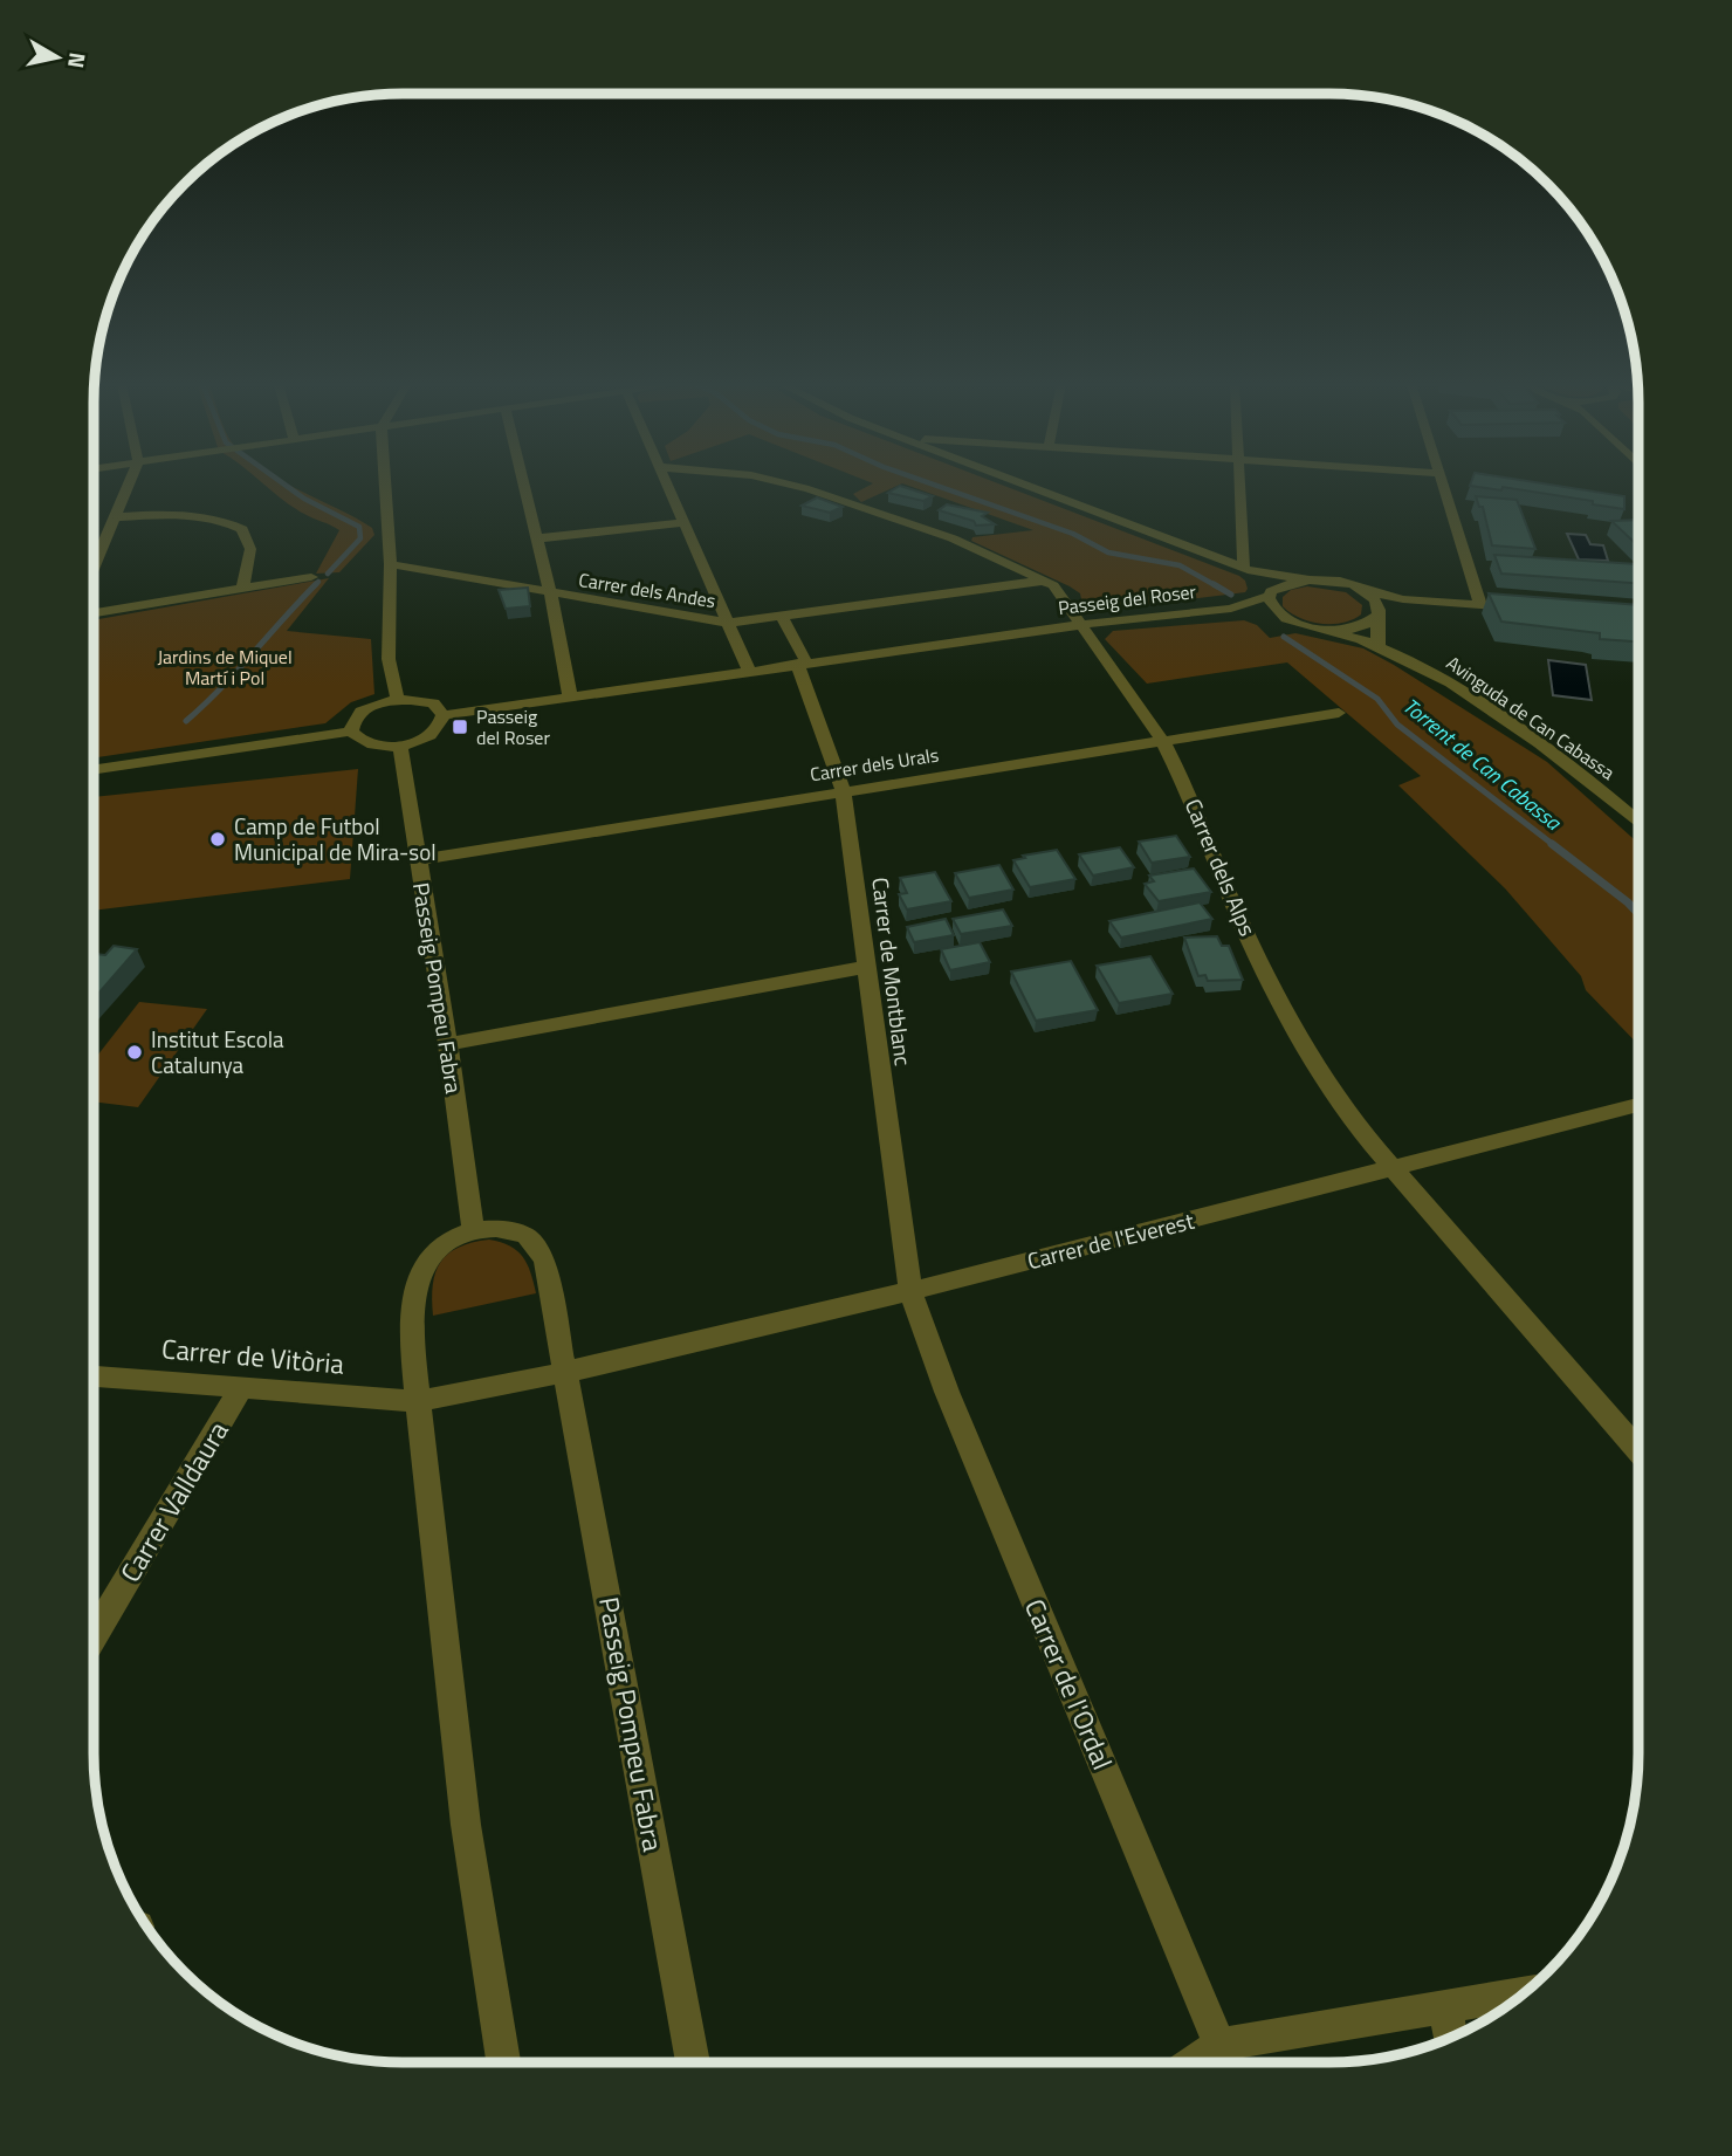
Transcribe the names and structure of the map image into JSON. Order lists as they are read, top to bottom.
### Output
{
  "streets": {
    "street": [
      "Carrer dels Andes",
      "Passeig del Roser",
      "Avinguda de Can Cabassa",
      "Carrer dels Urals",
      "Carrer dels Alps",
      "Carrer de Montblanc",
      "Passeig Pompeu Fabra",
      "Carrer de l'Everest",
      "Carrer de Vitòria",
      "Carrer Valldaura",
      "Carrer de l'Ordal"
    ]
  },
  "crossings": [
    ["Carrer dels Andes", "Carrer dels Alps"],
    ["Carrer dels Andes", "Carrer de Montblanc"],
    ["Passeig del Roser", "Avinguda de Can Cabassa"],
    ["Passeig del Roser", "Carrer dels Alps"],
    ["Passeig del Roser", "Carrer de Montblanc"],
    ["Carrer dels Urals", "Carrer dels Alps"],
    ["Carrer dels Urals", "Carrer de Montblanc"],
    ["Carrer dels Urals", "Passeig Pompeu Fabra"],
    ["Carrer dels Alps", "Carrer de l'Everest"],
    ["Carrer de Montblanc", "Carrer de l'Everest"],
    ["Carrer de Montblanc", "Carrer de l'Ordal"],
    ["Passeig Pompeu Fabra", "Carrer de l'Everest"],
    ["Carrer de l'Everest", "Carrer de l'Ordal"],
    ["Carrer de Vitòria", "Carrer Valldaura"]
  ],
  "water": ["Torrent de Can Cabassa"],
  "parks": ["Jardins de Miquel Martí i Pol"],
  "places": {
    "transit": ["Passeig del Roser"],
    "other": ["Camp de Futbol Municipal de Mira-sol", "Institut Escola Catalunya"]
  },
  "north": "right"
}
